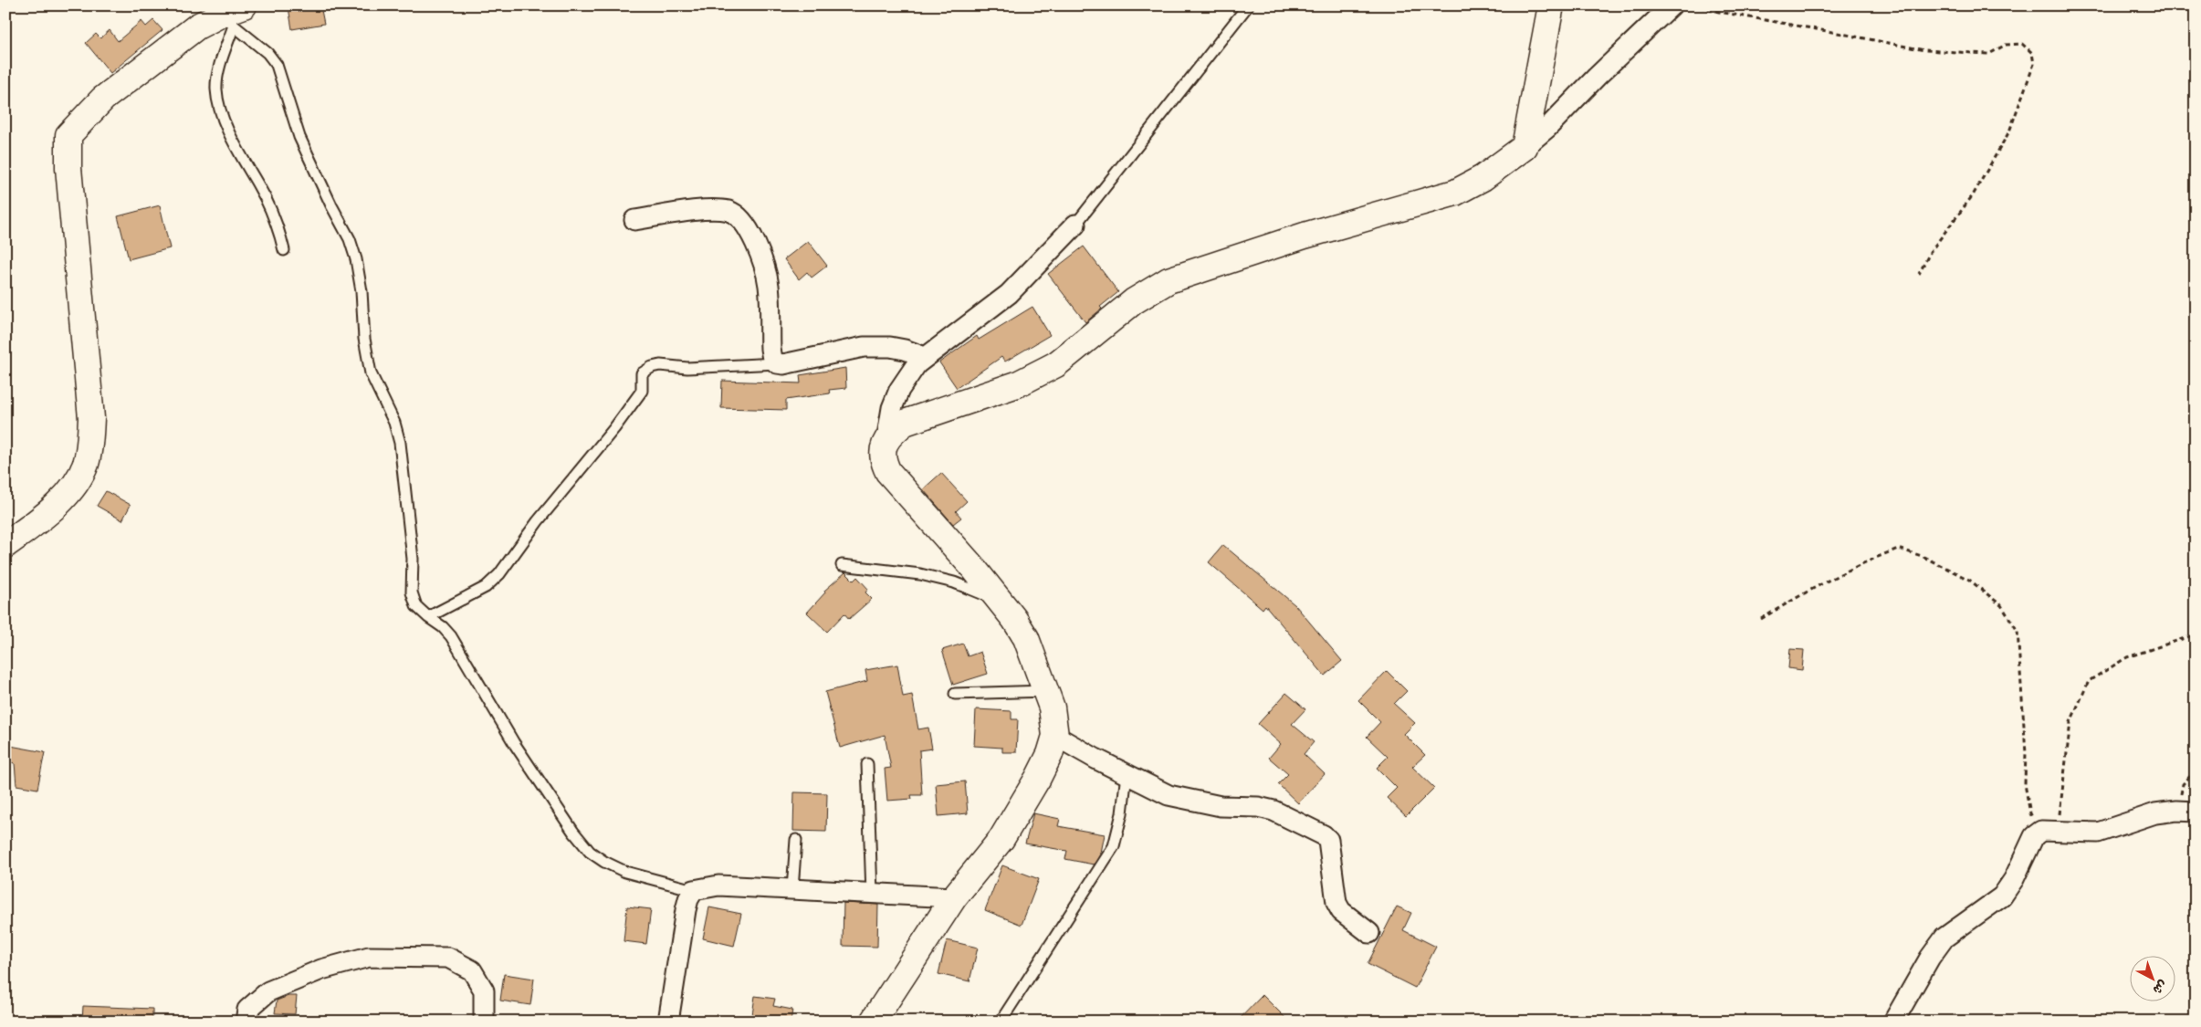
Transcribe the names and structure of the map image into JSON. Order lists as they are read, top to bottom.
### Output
{
  "north": "bottom right"
}
